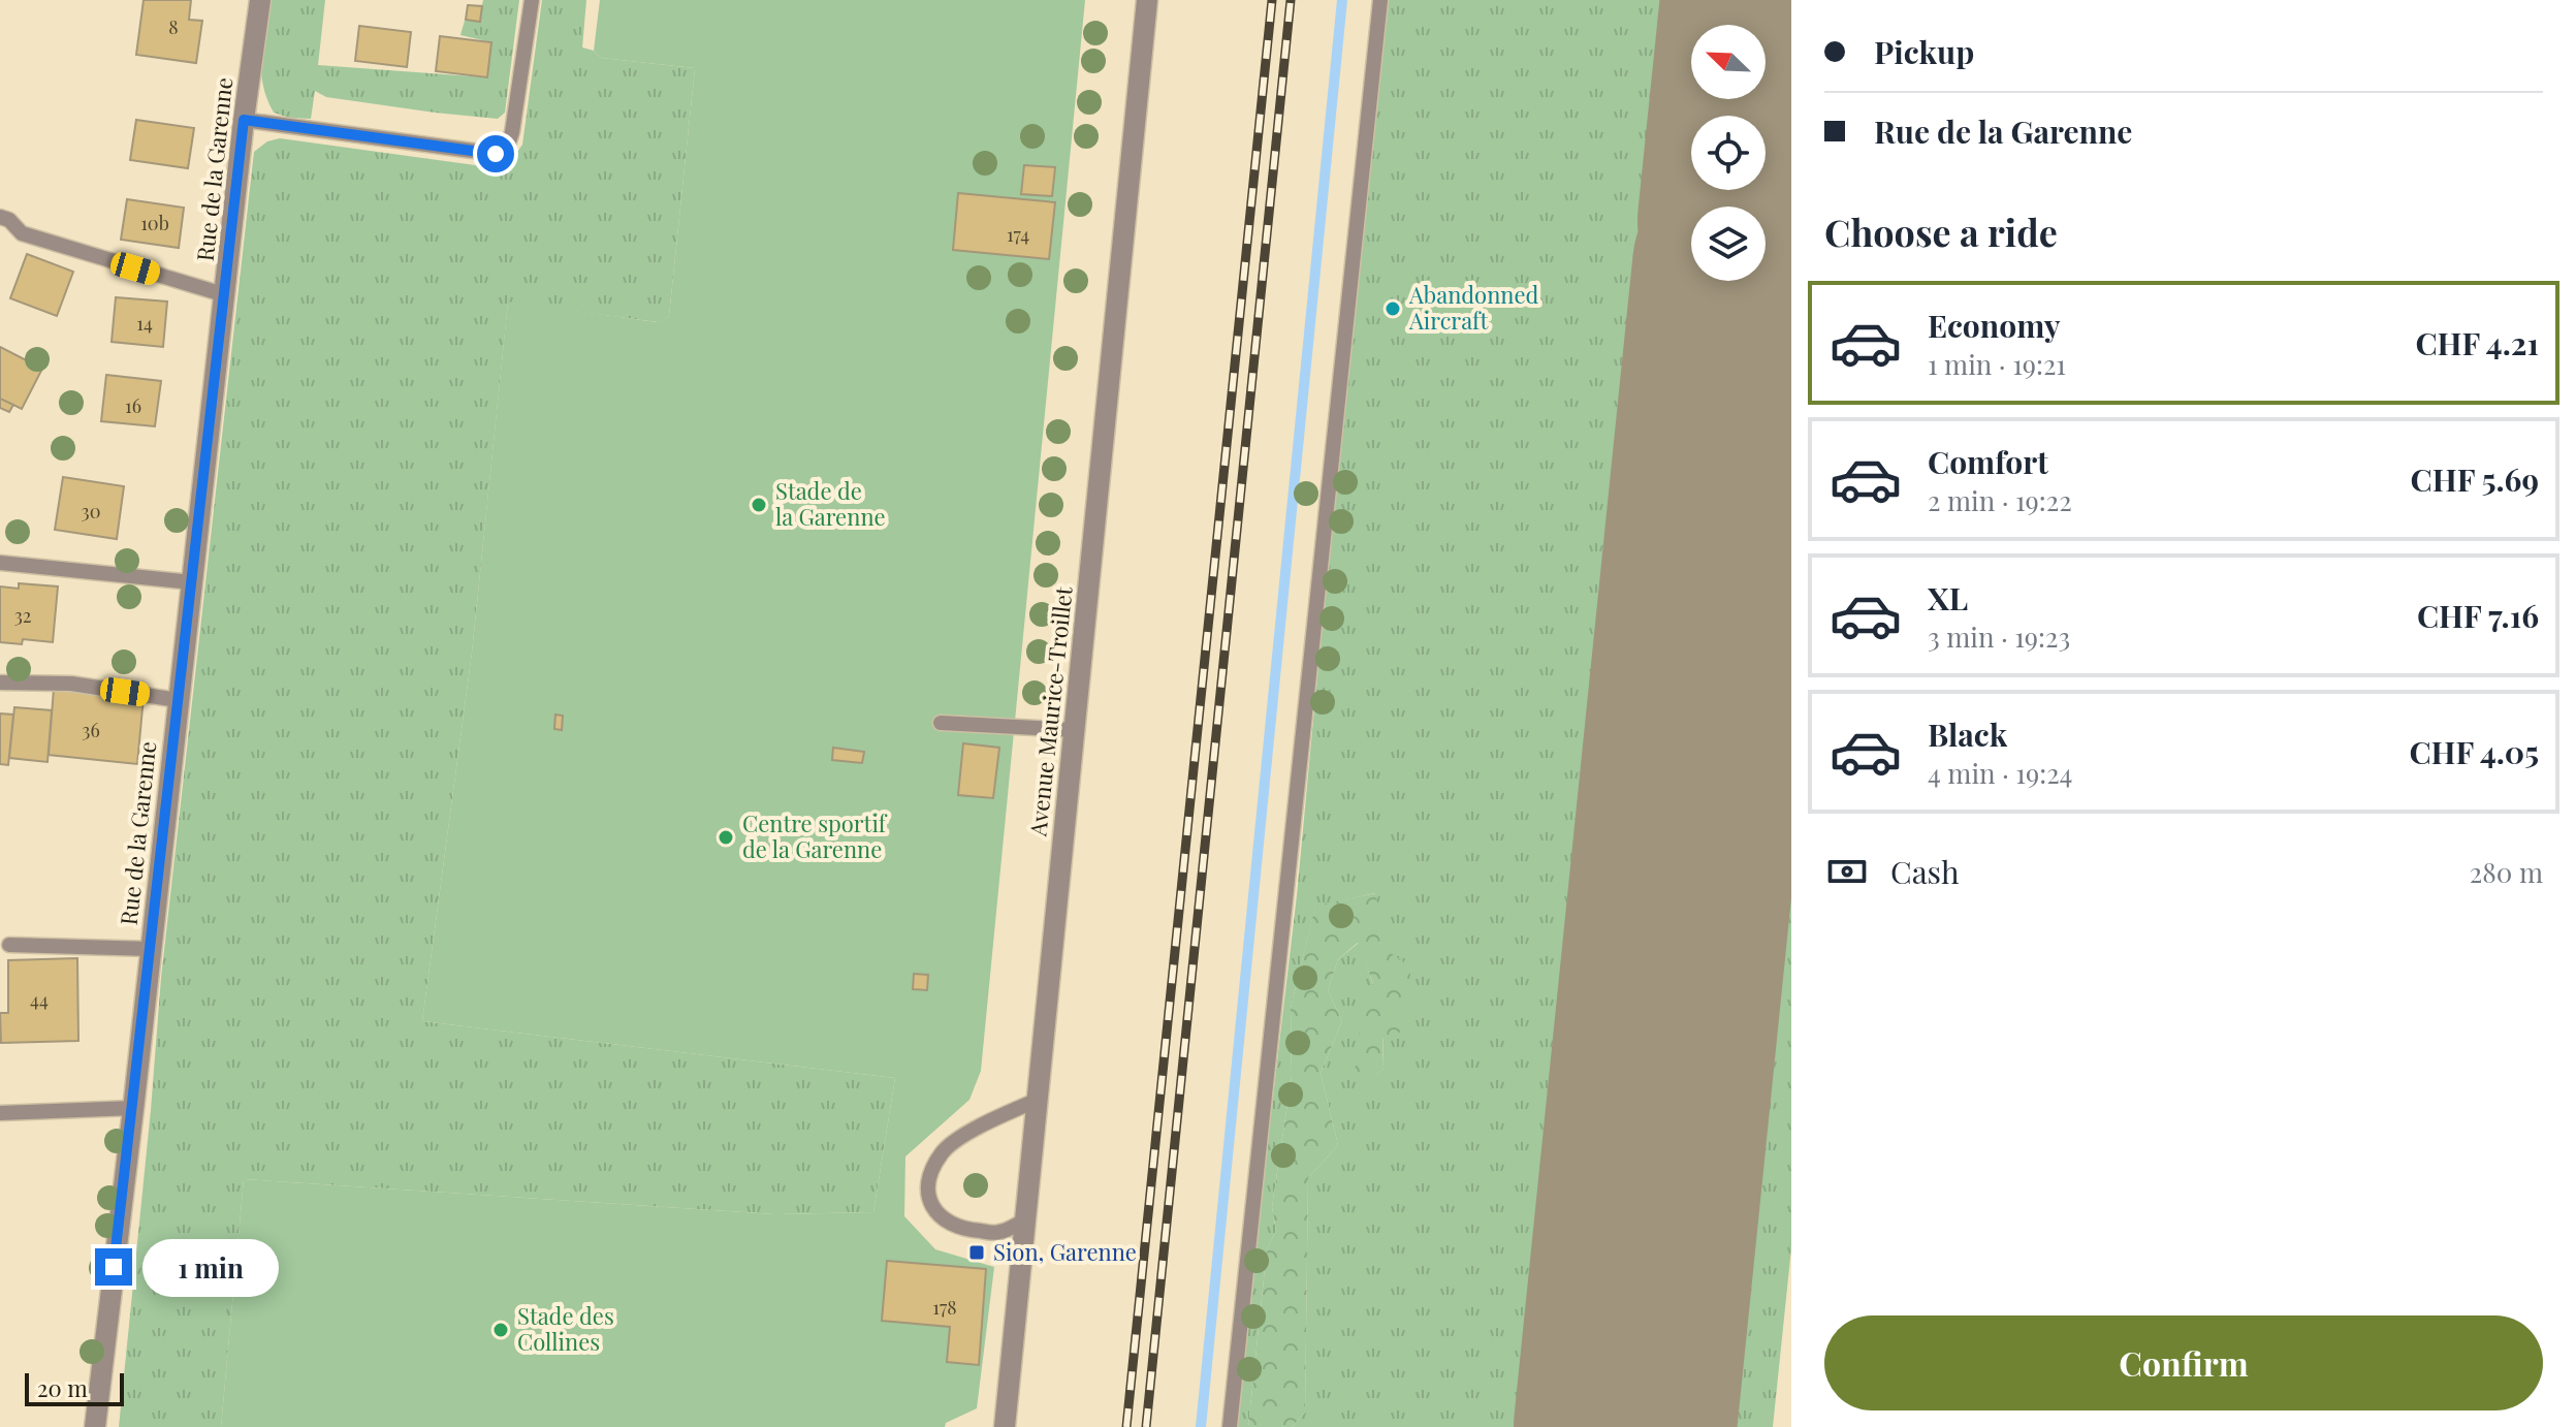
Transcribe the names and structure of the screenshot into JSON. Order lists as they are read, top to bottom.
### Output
{
  "streets": {
    "street": ["Rue de la Garenne", "Avenue Maurice-Troillet"]
  },
  "places": {
    "other": [
      "Abandonned Aircraft",
      "Stade de la Garenne",
      "Centre sportif de la Garenne",
      "Stade des Collines"
    ],
    "transit": ["Sion, Garenne"]
  },
  "house_numbers": [
    "8",
    "10b",
    "174",
    "14",
    "16",
    "30",
    "32",
    "36",
    "44",
    "178"
  ],
  "scale_bar": "20 m",
  "north": "top left",
  "page": {
    "banner": ["Pickup", "Rue de la Garenne"],
    "heading": "Choose a ride",
    "list": [
      {
        "name": "Economy",
        "note": "1 min · 19:21",
        "value": "CHF 4.21"
      },
      {
        "name": "Comfort",
        "note": "2 min · 19:22",
        "value": "CHF 5.69"
      },
      {
        "name": "XL",
        "note": "3 min · 19:23",
        "value": "CHF 7.16"
      },
      {
        "name": "Black",
        "note": "4 min · 19:24",
        "value": "CHF 4.05"
      }
    ],
    "pay": ["Cash", "280 m"],
    "bubble": "1 min",
    "buttons": "Confirm",
    "scale": "20 m"
  }
}
